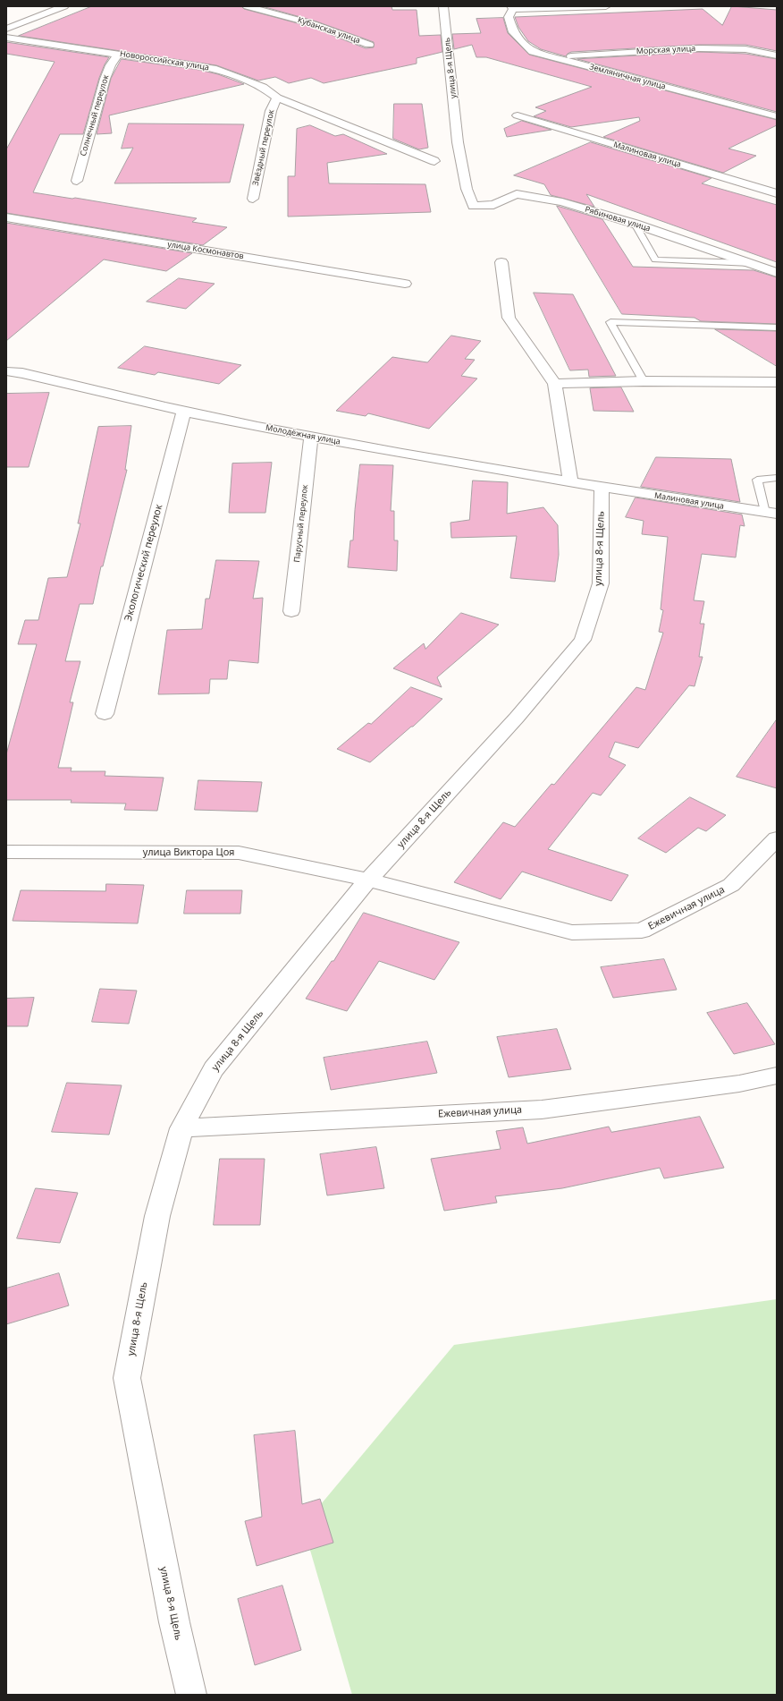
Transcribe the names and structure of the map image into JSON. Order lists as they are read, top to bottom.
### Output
{
  "streets": {
    "street": [
      "Кубанская улица",
      "Морская улица",
      "Новороссийская улица",
      "улица 8-я Щель",
      "Земляничная улица",
      "Солнечный переулок",
      "Звёздный переулок",
      "Малиновая улица",
      "Рябиновая улица",
      "улица Космонавтов",
      "Молодёжная улица",
      "Парусный переулок",
      "Экологический переулок",
      "улица Виктора Цоя",
      "Ежевичная улица"
    ]
  },
  "crossings": [
    ["Морская улица", "Земляничная улица"],
    ["Новороссийская улица", "Солнечный переулок"],
    ["Новороссийская улица", "Звёздный переулок"],
    ["улица 8-я Щель", "Малиновая улица"],
    ["улица 8-я Щель", "Рябиновая улица"],
    ["улица 8-я Щель", "Молодёжная улица"],
    ["улица 8-я Щель", "улица Виктора Цоя"],
    ["улица 8-я Щель", "Ежевичная улица"],
    ["Малиновая улица", "Молодёжная улица"],
    ["Молодёжная улица", "Парусный переулок"],
    ["Молодёжная улица", "Экологический переулок"],
    ["улица Виктора Цоя", "Ежевичная улица"]
  ]
}
